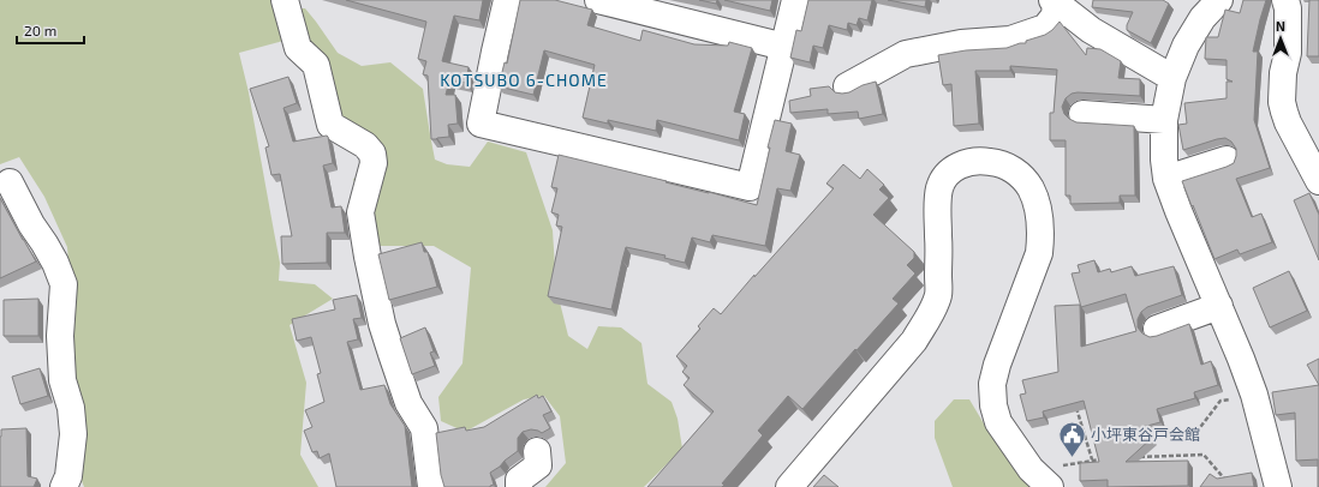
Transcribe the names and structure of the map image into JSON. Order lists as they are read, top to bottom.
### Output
{
  "districts": ["KOTSUBO 6-CHOME"],
  "places": {
    "public building": ["小坪東谷戸会館"]
  },
  "scale_bar": "20 m",
  "north": "top"
}
